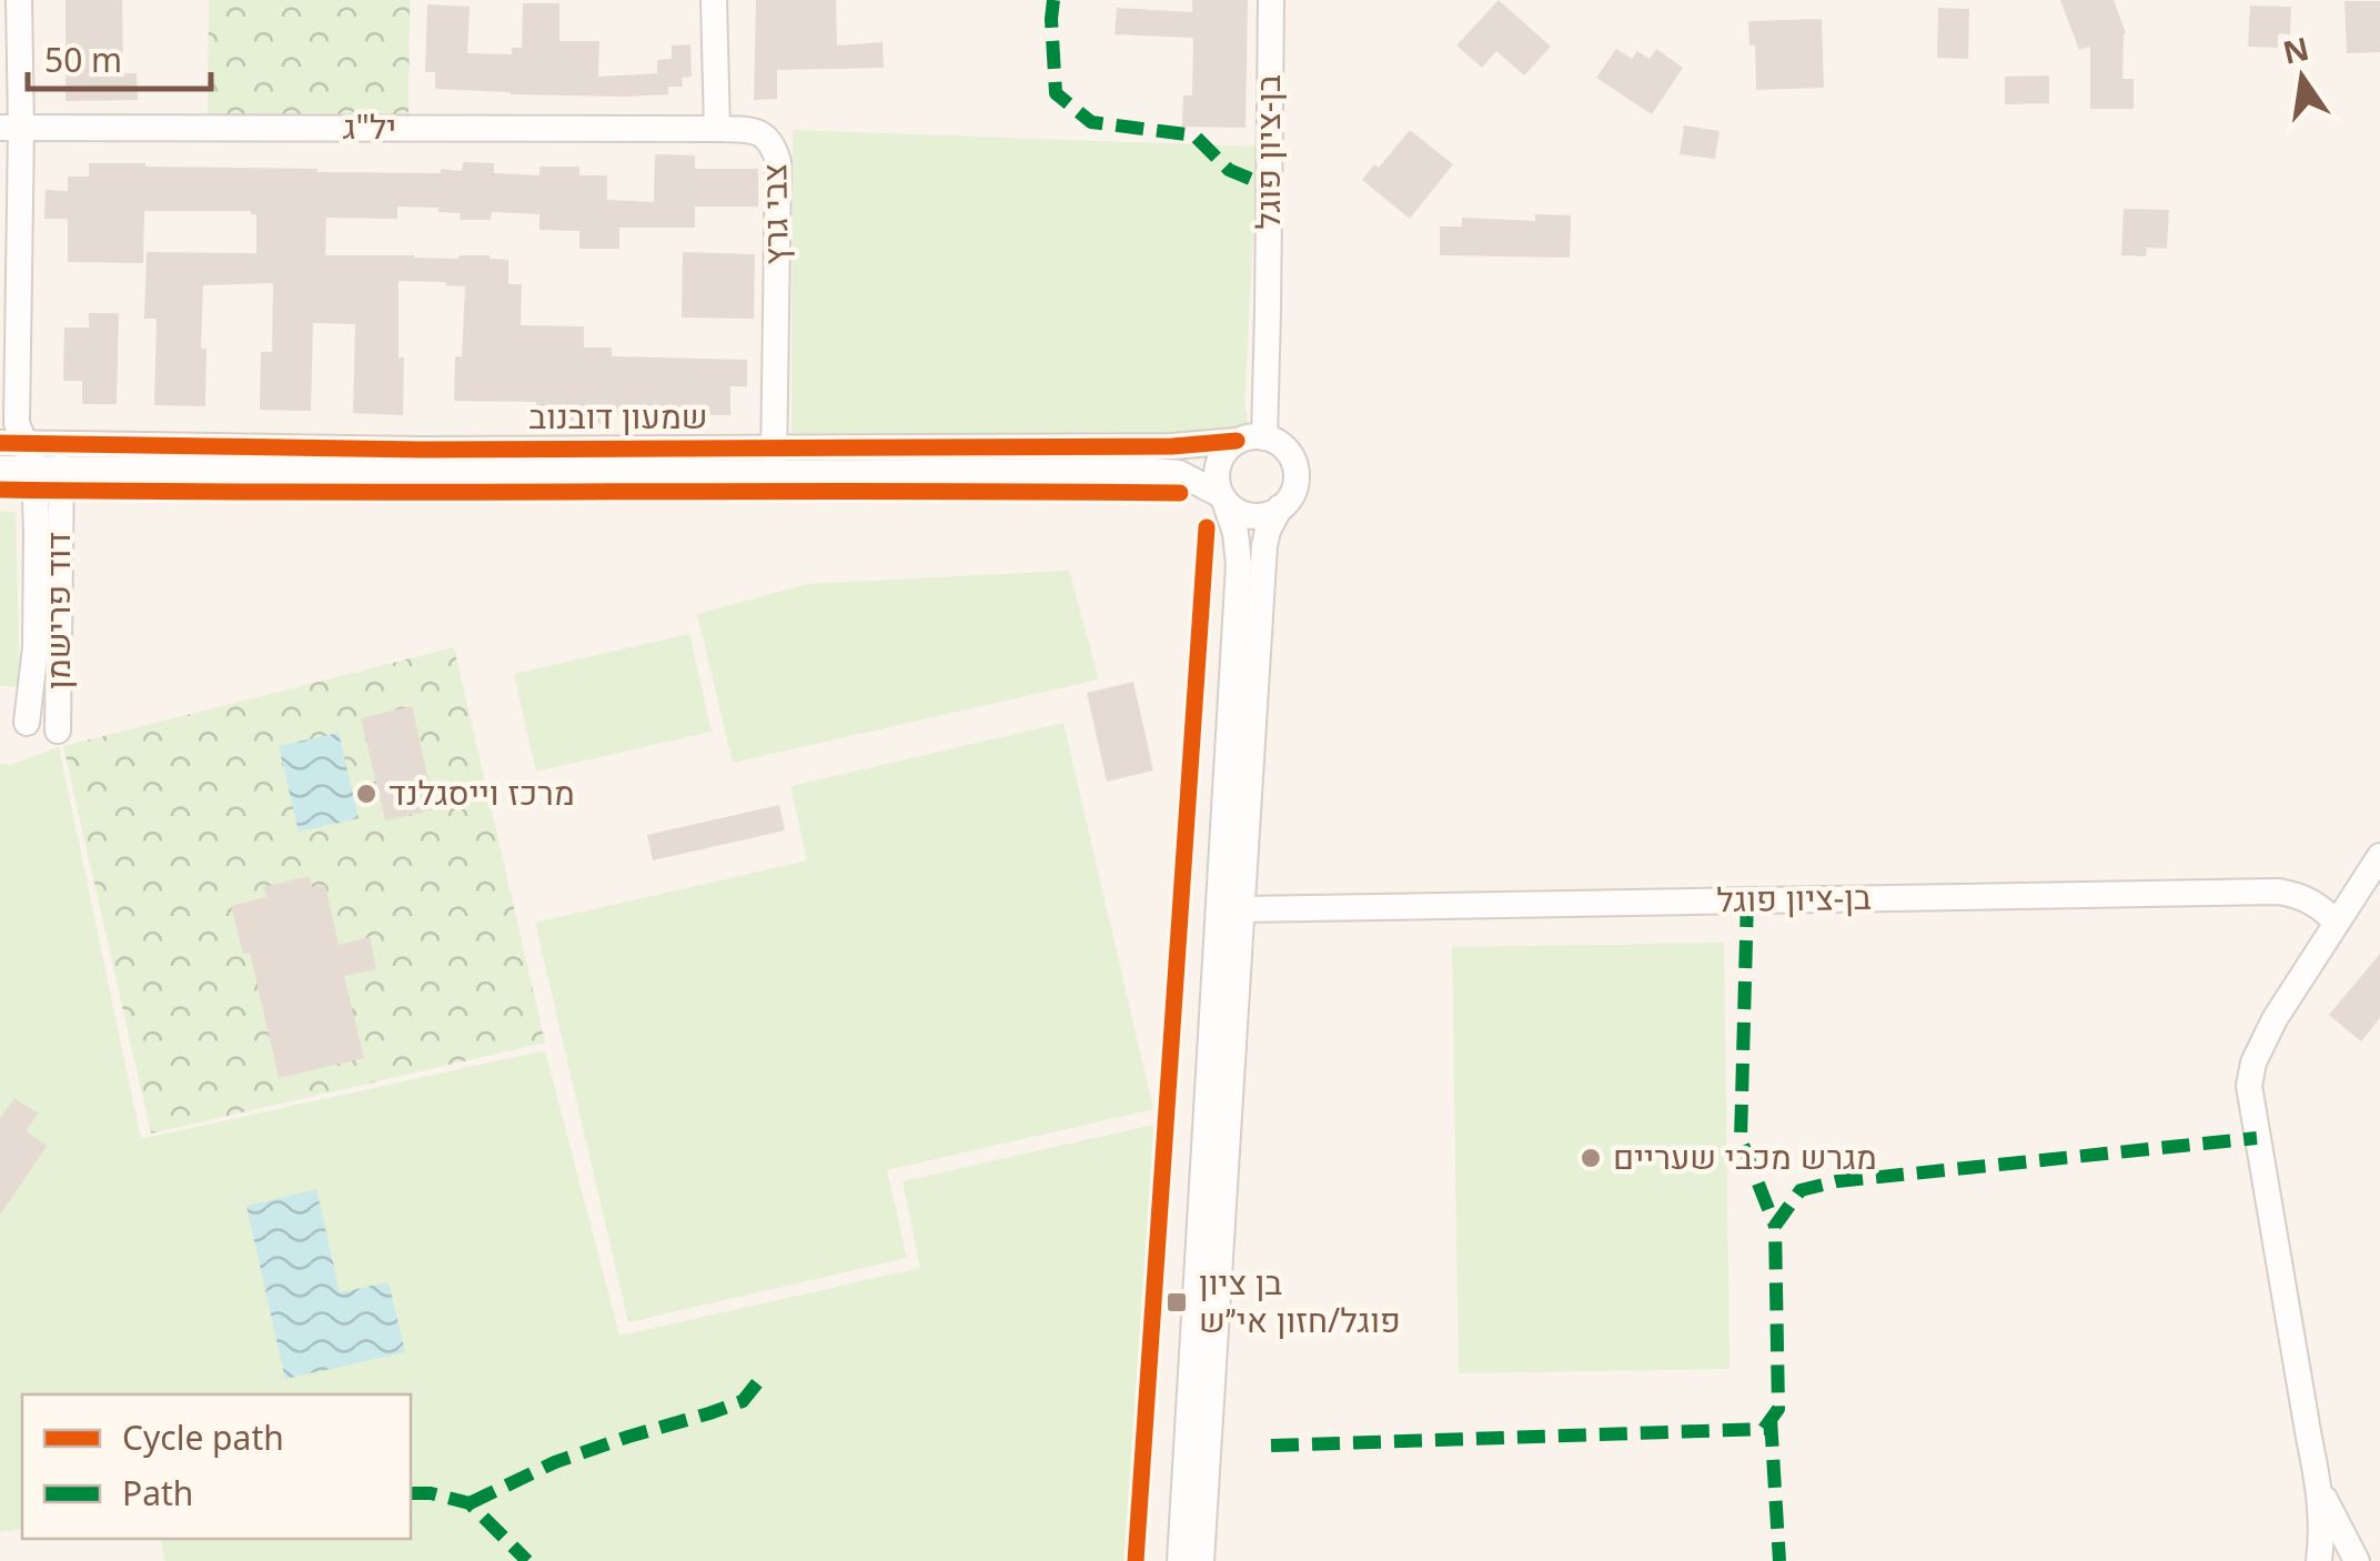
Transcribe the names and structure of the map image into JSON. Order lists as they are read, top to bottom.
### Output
{
  "streets": {
    "street": [
      "יל\"ג",
      "בן-ציון פוגל",
      "צבי גרץ",
      "שמעון דובנוב",
      "דוד פרישמן"
    ]
  },
  "crossings": [
    ["יל\"ג", "צבי גרץ"],
    ["בן-ציון פוגל", "שמעון דובנוב"],
    ["צבי גרץ", "שמעון דובנוב"],
    ["שמעון דובנוב", "דוד פרישמן"]
  ],
  "places": {
    "other": ["מרכז וייסגלנד", "מגרש מכבי שעריים"],
    "transit": ["בן ציון פוגל/חזון אי״ש"]
  },
  "legend": ["Cycle path", "Path"],
  "scale_bar": "50 m",
  "north": "top"
}
